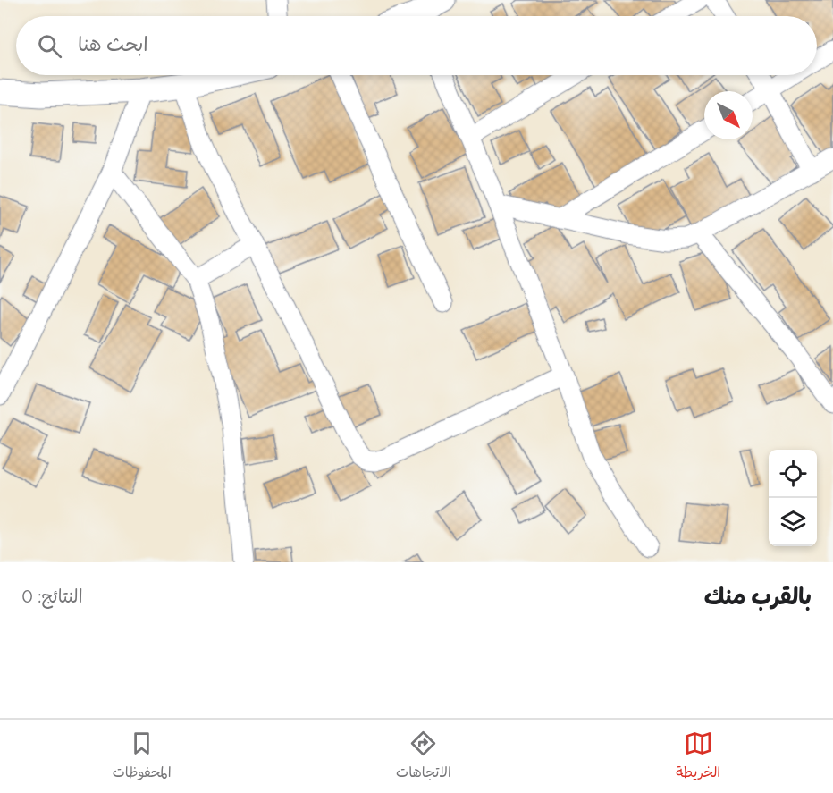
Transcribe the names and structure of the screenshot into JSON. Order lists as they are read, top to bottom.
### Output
{
  "north": "bottom right",
  "page": {
    "search": "ابحث هنا",
    "heading": ["بالقرب منك", "النتائج: 0"],
    "nav": ["الخريطة", "الاتجاهات", "المحفوظات"]
  }
}
